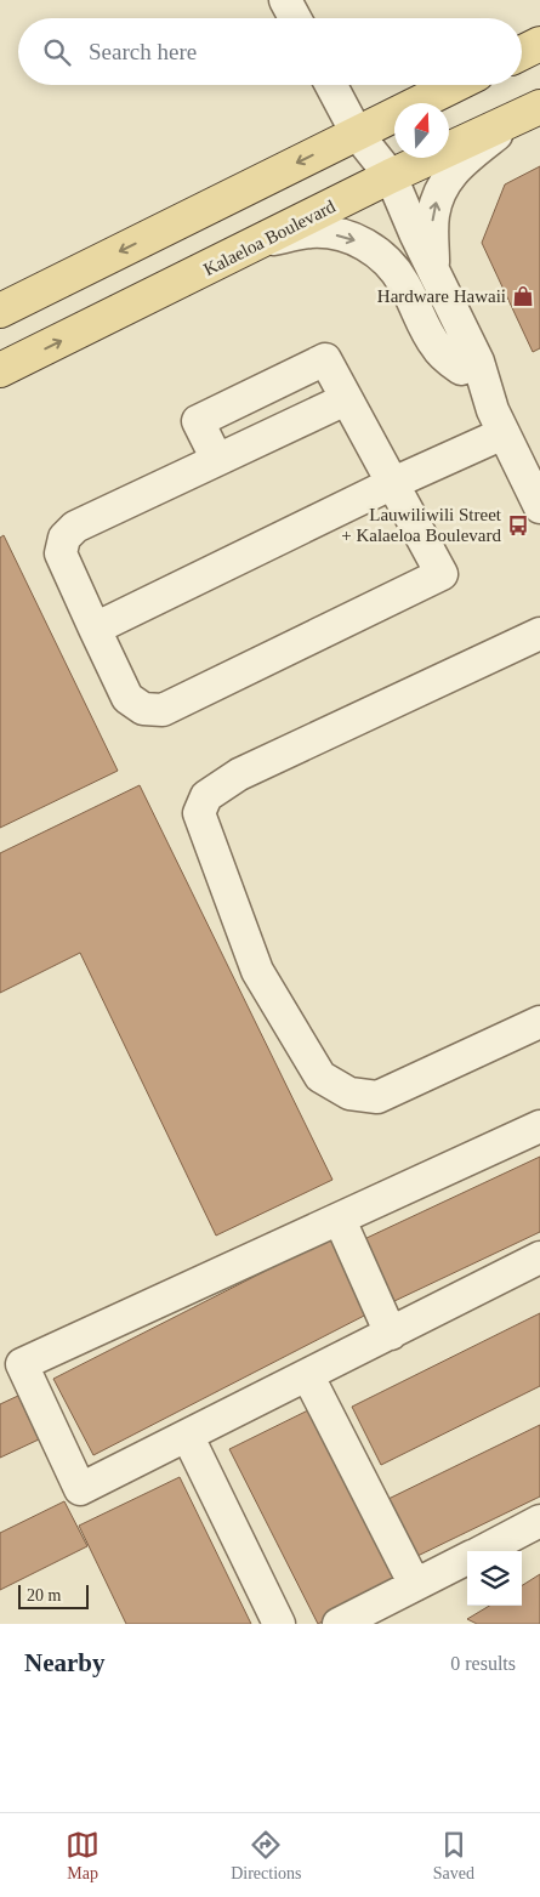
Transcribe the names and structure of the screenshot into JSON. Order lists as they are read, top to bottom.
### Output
{
  "streets": {
    "main road": ["Kalaeloa Boulevard"]
  },
  "places": {
    "shop": ["Hardware Hawaii"],
    "bus stop": ["Lauwiliwili Street + Kalaeloa Boulevard"]
  },
  "scale_bar": "20 m",
  "north": "top",
  "page": {
    "search": "Search here",
    "scale": "20 m",
    "heading": ["Nearby", "0 results"],
    "nav": ["Map", "Directions", "Saved"]
  }
}
